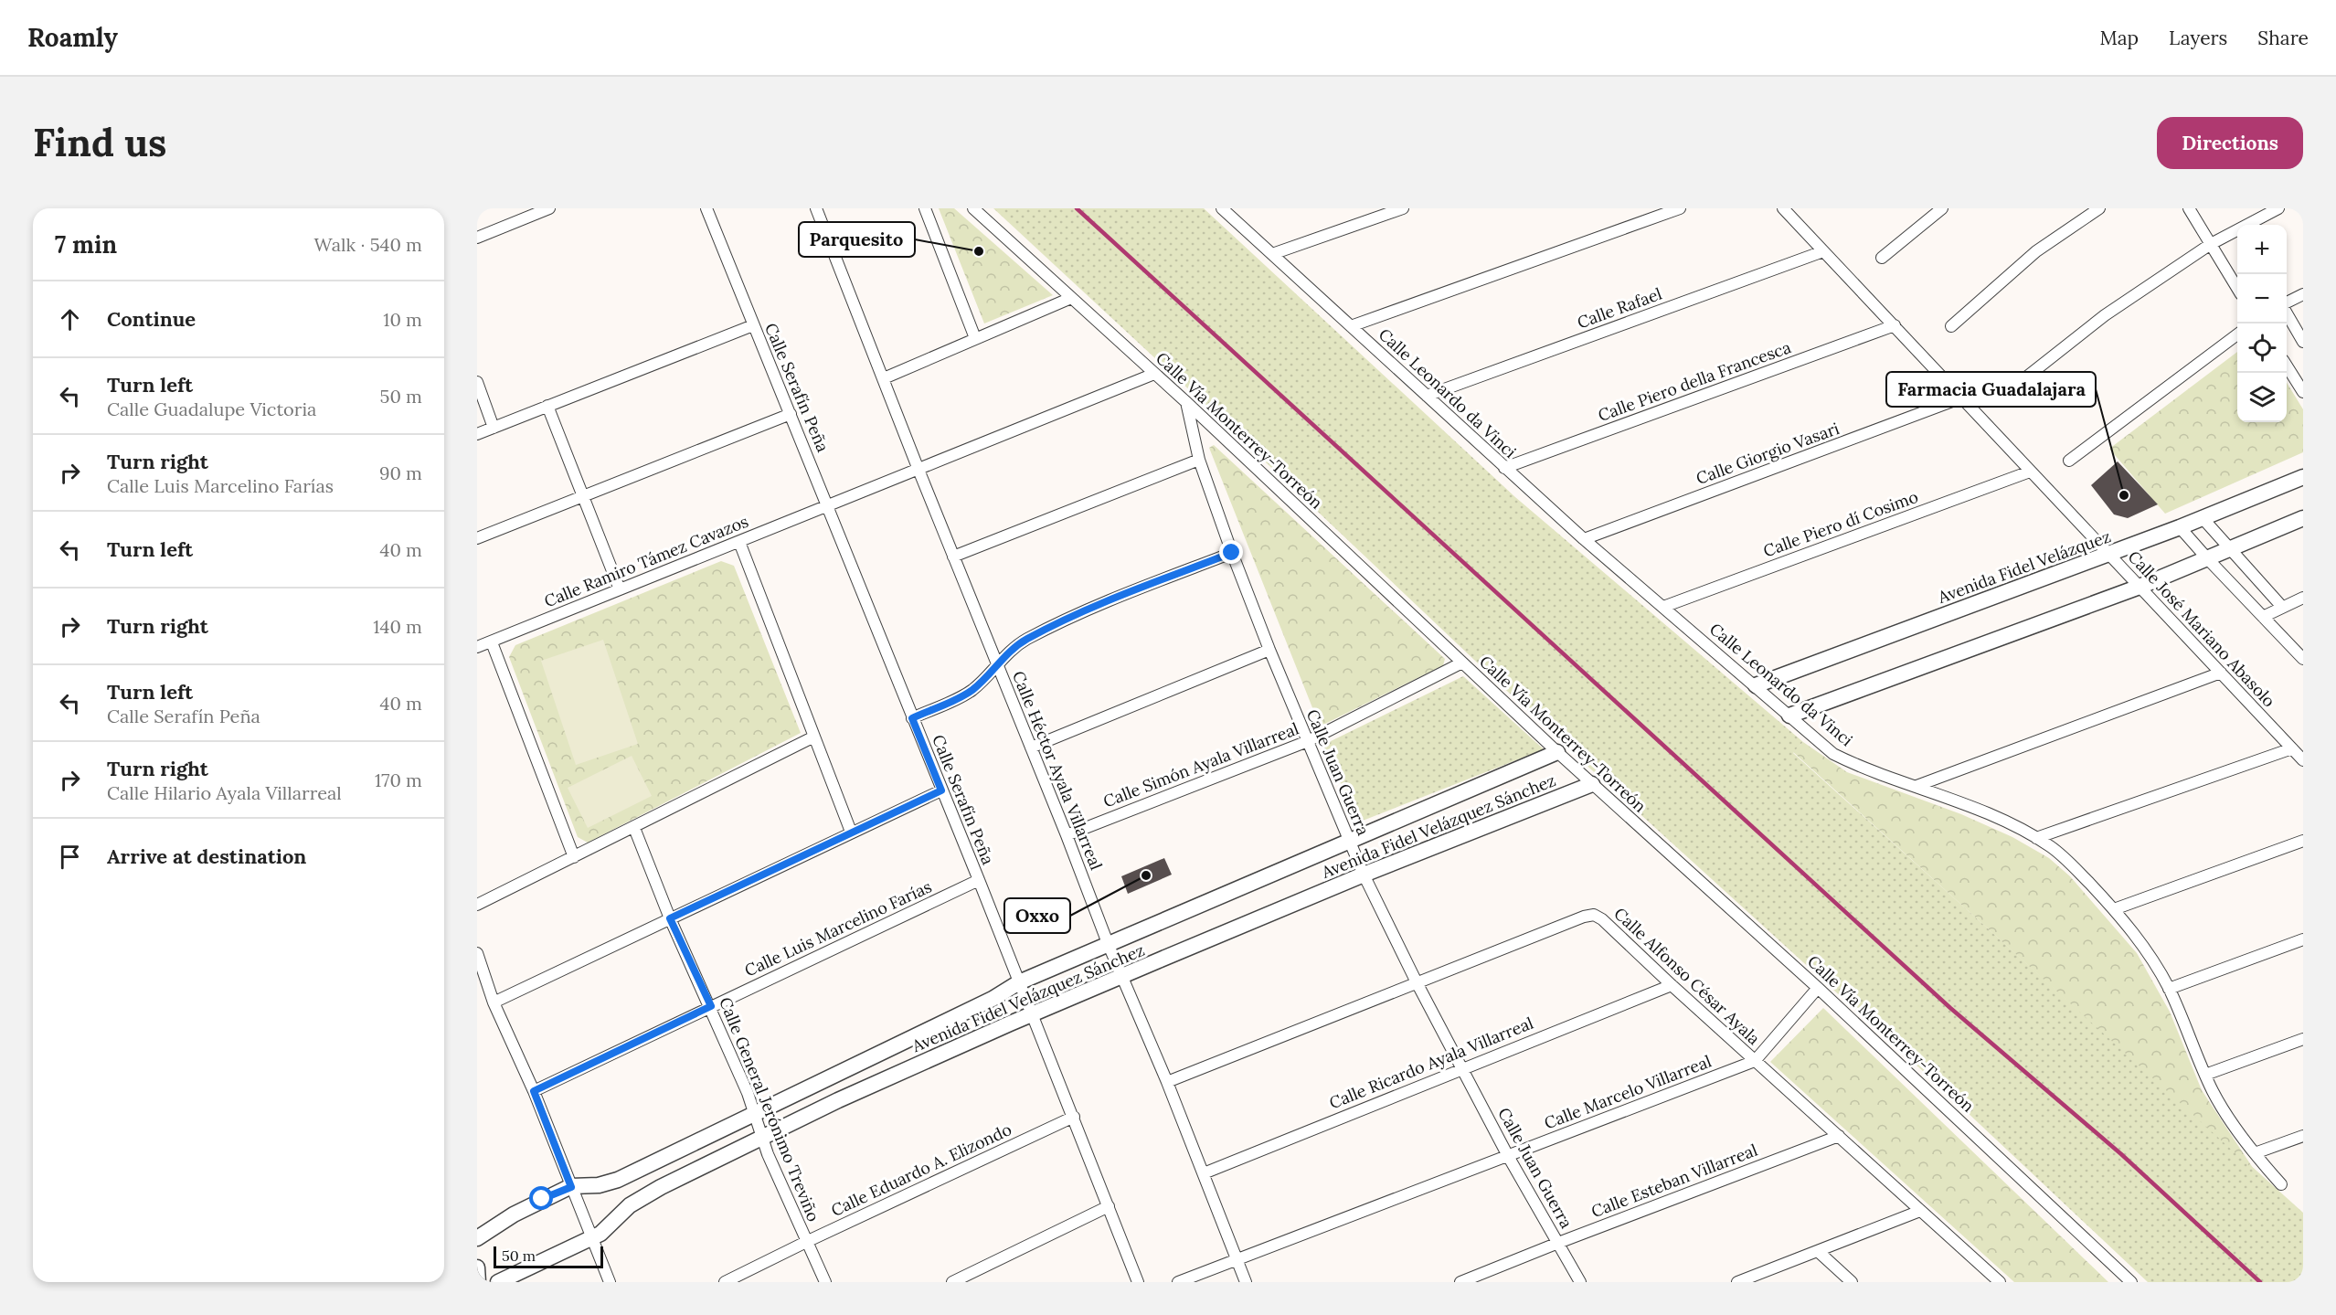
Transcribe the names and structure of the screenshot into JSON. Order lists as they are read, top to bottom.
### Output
{
  "streets": {
    "street": [
      "Calle Rafael",
      "Calle Piero della Francesca",
      "Calle Serafín Peña",
      "Calle Leonardo da Vinci",
      "Calle Vía Monterrey-Torreón",
      "Calle Giorgio Vasari",
      "Calle Piero dí Cosimo",
      "Calle Ramiro Támez Cavazos",
      "Avenida Fidel Velázquez",
      "Calle José Mariano Abasolo",
      "Calle Simón Ayala Villarreal",
      "Calle Héctor Ayala Villarreal",
      "Calle Juan Guerra",
      "Avenida Fidel Velázquez Sánchez",
      "Calle Luis Marcelino Farías",
      "Calle Alfonso César Ayala",
      "Calle Ricardo Ayala Villarreal",
      "Calle Marcelo Villarreal",
      "Calle General Jerónimo Treviño",
      "Calle Eduardo A. Elizondo",
      "Calle Esteban Villarreal"
    ]
  },
  "crossings": [
    ["Calle Rafael", "Calle Leonardo da Vinci"],
    ["Calle Rafael", "Calle José Mariano Abasolo"],
    ["Calle Piero della Francesca", "Calle Leonardo da Vinci"],
    ["Calle Piero della Francesca", "Calle José Mariano Abasolo"],
    ["Calle Serafín Peña", "Calle Ramiro Támez Cavazos"],
    ["Calle Serafín Peña", "Avenida Fidel Velázquez Sánchez"],
    ["Calle Serafín Peña", "Calle Luis Marcelino Farías"],
    ["Calle Serafín Peña", "Calle Eduardo A. Elizondo"],
    ["Calle Leonardo da Vinci", "Calle Giorgio Vasari"],
    ["Calle Leonardo da Vinci", "Calle Piero dí Cosimo"],
    ["Calle Leonardo da Vinci", "Avenida Fidel Velázquez"],
    ["Calle Vía Monterrey-Torreón", "Calle Ramiro Támez Cavazos"],
    ["Calle Vía Monterrey-Torreón", "Calle Simón Ayala Villarreal"],
    ["Calle Vía Monterrey-Torreón", "Calle Juan Guerra"],
    ["Calle Vía Monterrey-Torreón", "Avenida Fidel Velázquez Sánchez"],
    ["Calle Vía Monterrey-Torreón", "Calle Marcelo Villarreal"],
    ["Calle Giorgio Vasari", "Calle José Mariano Abasolo"],
    ["Calle Piero dí Cosimo", "Calle José Mariano Abasolo"],
    ["Calle Ramiro Támez Cavazos", "Calle Héctor Ayala Villarreal"],
    ["Avenida Fidel Velázquez", "Calle José Mariano Abasolo"],
    ["Calle Simón Ayala Villarreal", "Calle Héctor Ayala Villarreal"],
    ["Calle Simón Ayala Villarreal", "Calle Juan Guerra"],
    ["Calle Héctor Ayala Villarreal", "Avenida Fidel Velázquez Sánchez"],
    ["Calle Héctor Ayala Villarreal", "Calle Alfonso César Ayala"],
    ["Calle Héctor Ayala Villarreal", "Calle Ricardo Ayala Villarreal"],
    ["Calle Héctor Ayala Villarreal", "Calle Marcelo Villarreal"],
    ["Calle Juan Guerra", "Avenida Fidel Velázquez Sánchez"],
    ["Calle Juan Guerra", "Calle Alfonso César Ayala"],
    ["Calle Juan Guerra", "Calle Ricardo Ayala Villarreal"],
    ["Calle Juan Guerra", "Calle Marcelo Villarreal"],
    ["Calle Juan Guerra", "Calle Esteban Villarreal"],
    ["Avenida Fidel Velázquez Sánchez", "Calle General Jerónimo Treviño"],
    ["Calle Luis Marcelino Farías", "Calle General Jerónimo Treviño"],
    ["Calle Alfonso César Ayala", "Calle Ricardo Ayala Villarreal"],
    ["Calle Alfonso César Ayala", "Calle Marcelo Villarreal"],
    ["Calle Alfonso César Ayala", "Calle Esteban Villarreal"],
    ["Calle General Jerónimo Treviño", "Calle Eduardo A. Elizondo"]
  ],
  "places": ["Parquesito", "Farmacia Guadalajara", "Oxxo"],
  "scale_bar": "50 m",
  "page": {
    "header": "Roamly",
    "nav": ["Map", "Layers", "Share"],
    "buttons": "Directions",
    "title": "Find us",
    "heading": ["7 min", "Walk · 540 m"],
    "map_buttons": ["+", "−"],
    "list": [
      ["Continue", "10 m"],
      ["Turn left", "Calle Guadalupe Victoria", "50 m"],
      ["Turn right", "Calle Luis Marcelino Farías", "90 m"],
      ["Turn left", "40 m"],
      ["Turn right", "140 m"],
      ["Turn left", "Calle Serafín Peña", "40 m"],
      ["Turn right", "Calle Hilario Ayala Villarreal", "170 m"],
      "Arrive at destination"
    ],
    "scale": "50 m"
  }
}
